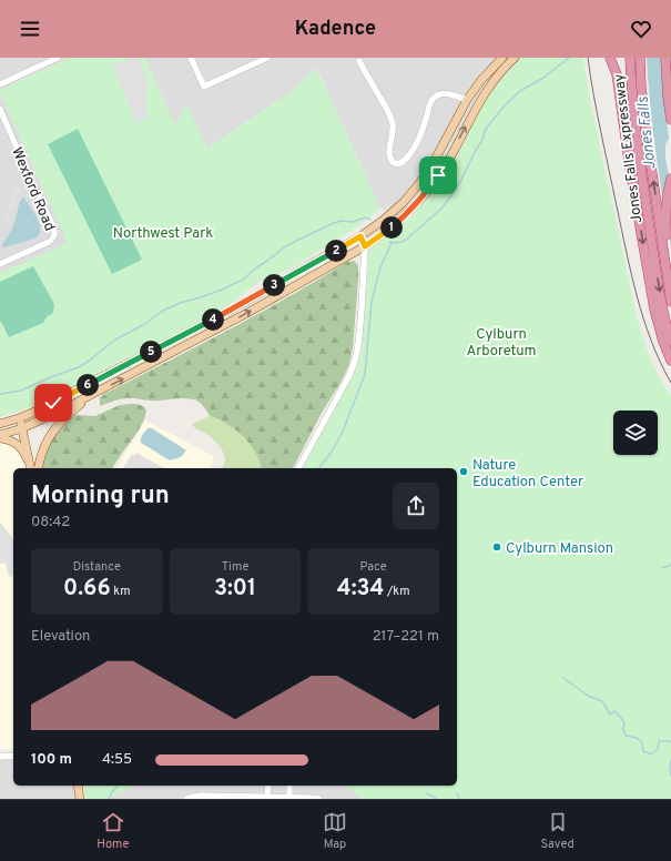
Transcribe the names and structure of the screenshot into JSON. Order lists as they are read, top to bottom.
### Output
{
  "streets": {
    "highway": ["Jones Falls Expressway"],
    "street": ["Wexford Road"]
  },
  "water": ["Jones Falls"],
  "parks": ["Northwest Park", "Cylburn Arboretum"],
  "places": ["Nature Education Center", "Cylburn Mansion"],
  "page": {
    "header": "Kadence",
    "pins": [
      "1",
      "2",
      "3",
      "4",
      "5",
      "6"
    ],
    "heading": ["Morning run", "08:42"],
    "stats": [
      ["Distance", "0.66 km"],
      ["Time", "3:01"],
      ["Pace", "4:34 /km"]
    ],
    "chart": ["Elevation", "217–221 m"],
    "list": [
      {
        "name": "100 m",
        "note": "4:55"
      }
    ],
    "tabs": ["Home", "Map", "Saved"]
  }
}
